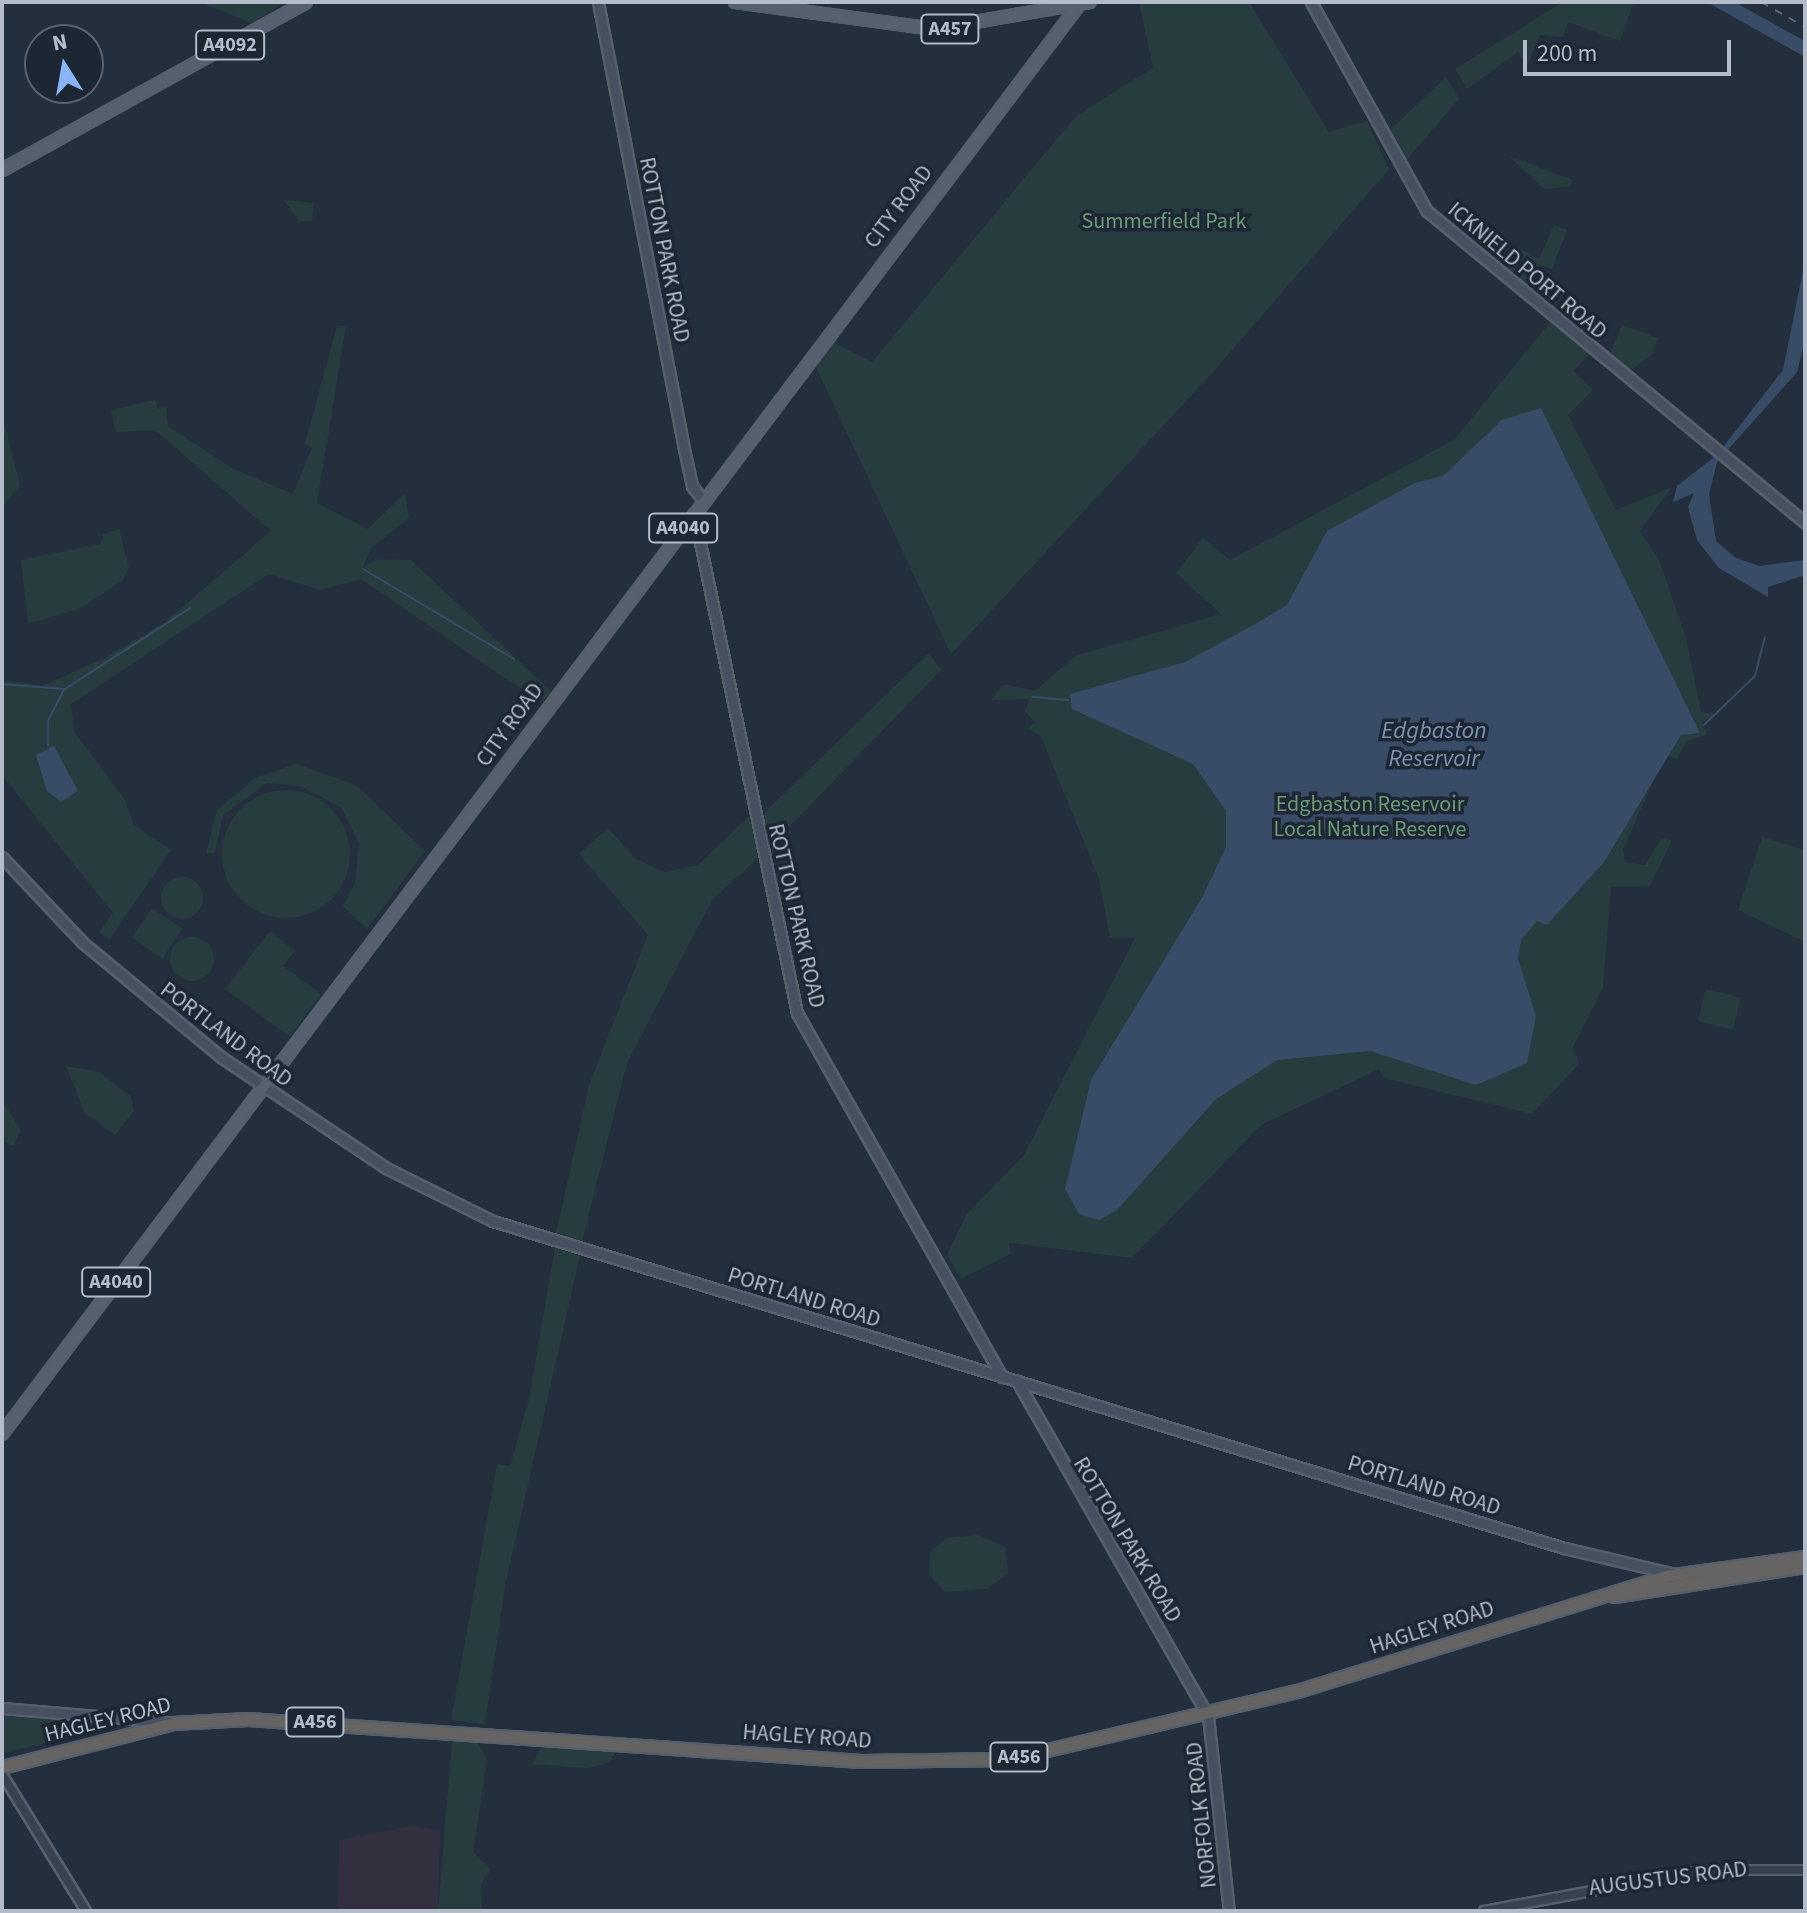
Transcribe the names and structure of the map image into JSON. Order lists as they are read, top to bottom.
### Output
{
  "streets": {
    "highway": ["HAGLEY ROAD", "A456"],
    "main road": [
      "A457",
      "A4092",
      "CITY ROAD",
      "ROTTON PARK ROAD",
      "ICKNIELD PORT ROAD",
      "A4040",
      "PORTLAND ROAD",
      "NORFOLK ROAD"
    ],
    "street": ["AUGUSTUS ROAD"]
  },
  "crossings": [
    ["A457", "CITY ROAD"],
    ["CITY ROAD", "ROTTON PARK ROAD"],
    ["CITY ROAD", "PORTLAND ROAD"],
    ["ROTTON PARK ROAD", "PORTLAND ROAD"],
    ["ROTTON PARK ROAD", "HAGLEY ROAD"],
    ["ROTTON PARK ROAD", "NORFOLK ROAD"],
    ["PORTLAND ROAD", "HAGLEY ROAD"],
    ["HAGLEY ROAD", "NORFOLK ROAD"]
  ],
  "water": ["Edgbaston Reservoir"],
  "parks": ["Summerfield Park", "Edgbaston Reservoir Local Nature Reserve"],
  "scale_bar": "200 m",
  "north": "top"
}
